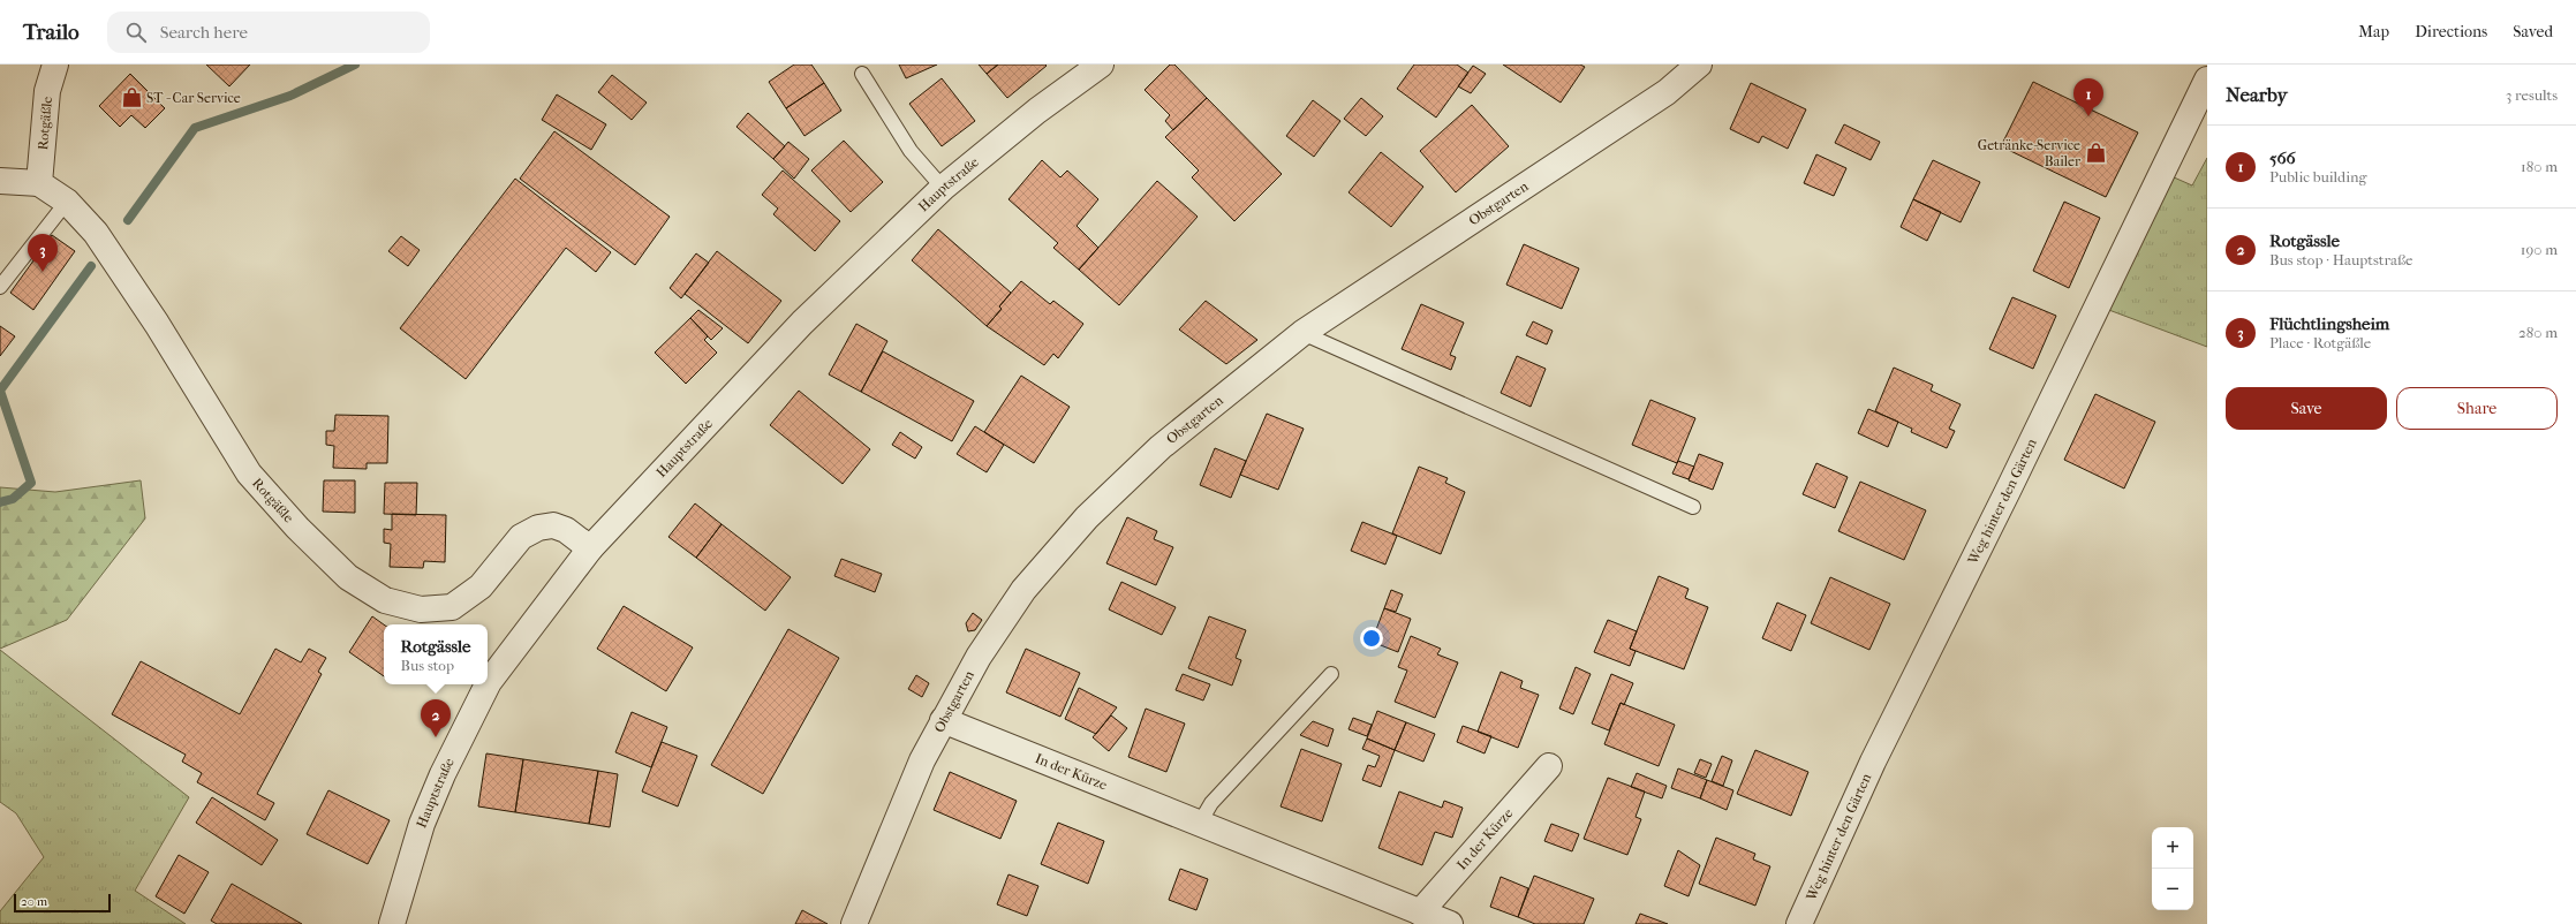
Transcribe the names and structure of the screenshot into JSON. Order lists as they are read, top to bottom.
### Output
{
  "streets": {
    "street": [
      "Rotgäßle",
      "Hauptstraße",
      "Obstgarten",
      "Weg hinter den Gärten",
      "In der Kürze"
    ]
  },
  "crossings": [
    ["Rotgäßle", "Hauptstraße"],
    ["Obstgarten", "In der Kürze"]
  ],
  "places": {
    "shop": ["ST - Car Service", "Getränke-Service Bailer"]
  },
  "scale_bar": "20 m",
  "page": {
    "header": "Trailo",
    "search": "Search here",
    "nav": ["Map", "Directions", "Saved"],
    "heading": ["Nearby", "3 results"],
    "pins": ["1", "3", "2"],
    "list": [
      {
        "mark": "1",
        "name": "566",
        "note": "Public building",
        "value": "180 m"
      },
      {
        "mark": "2",
        "name": "Rotgässle",
        "note": "Bus stop · Hauptstraße",
        "value": "190 m"
      },
      {
        "mark": "3",
        "name": "Flüchtlingsheim",
        "note": "Place · Rotgäßle",
        "value": "280 m"
      }
    ],
    "buttons": ["Save", "Share"],
    "popup": ["Rotgässle", "Bus stop"],
    "map_buttons": ["+", "−"],
    "scale": "20 m"
  }
}
